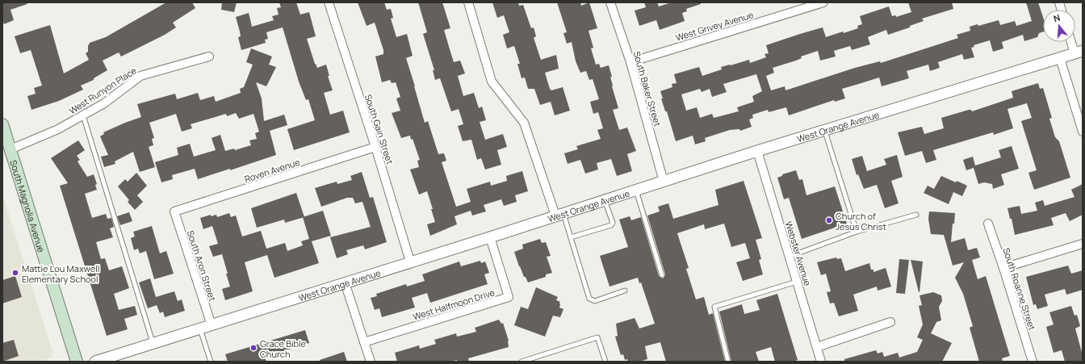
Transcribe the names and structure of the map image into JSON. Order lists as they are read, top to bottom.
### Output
{
  "streets": {
    "main road": ["South Magnolia Avenue"],
    "street": [
      "West Grivey Avenue",
      "South Baker Street",
      "West Runyon Place",
      "West Orange Avenue",
      "South Gain Street",
      "Roven Avenue",
      "Webster Avenue",
      "South Aron Street",
      "South Roanne Street",
      "West Halfmoon Drive"
    ]
  },
  "crossings": [
    ["West Grivey Avenue", "South Baker Street"],
    ["South Baker Street", "West Orange Avenue"],
    ["West Runyon Place", "South Magnolia Avenue"],
    ["West Orange Avenue", "South Gain Street"],
    ["West Orange Avenue", "Webster Avenue"],
    ["West Orange Avenue", "South Aron Street"],
    ["West Orange Avenue", "West Halfmoon Drive"],
    ["South Gain Street", "Roven Avenue"],
    ["Roven Avenue", "South Aron Street"]
  ],
  "places": ["Church of Jesus Christ", "Mattie Lou Maxwell Elementary School", "Grace Bible Church"],
  "north": "top"
}
